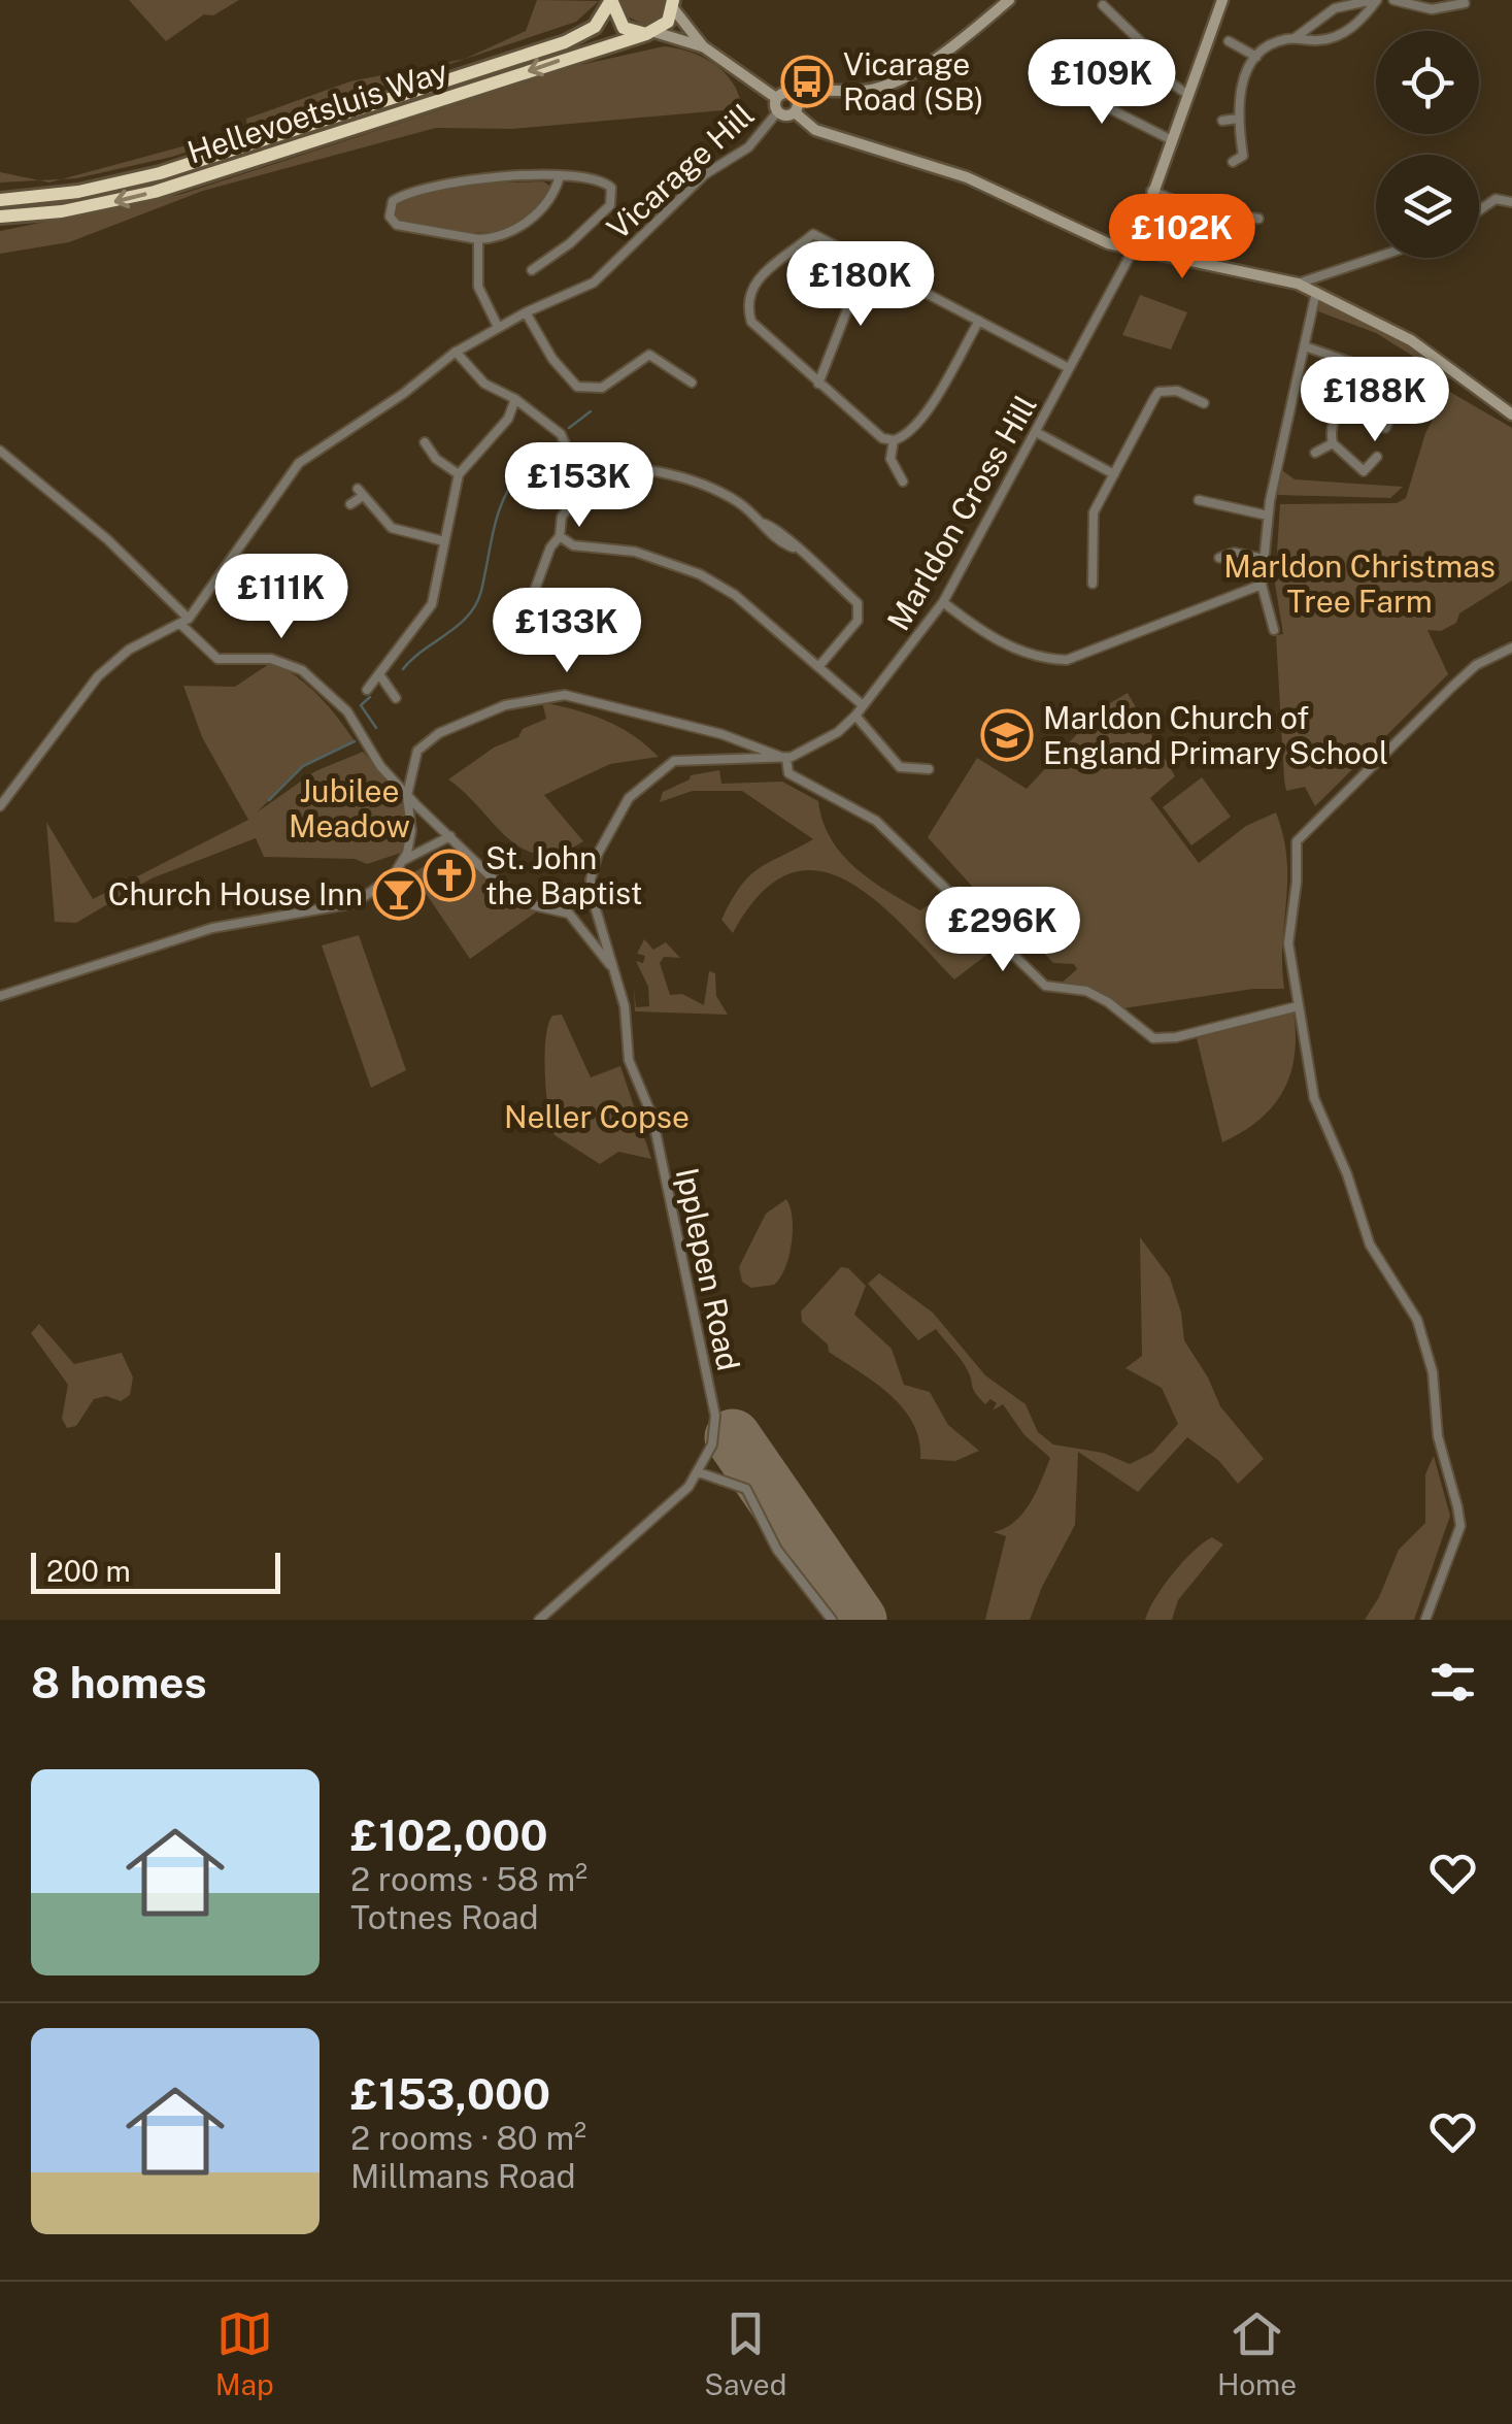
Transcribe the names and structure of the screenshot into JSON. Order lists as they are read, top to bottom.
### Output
{
  "streets": {
    "highway": ["Hellevoetsluis Way"],
    "street": ["Vicarage Hill", "Marldon Cross Hill", "Ipplepen Road"]
  },
  "crossings": [
    ["Marldon Cross Hill", "Ipplepen Road"]
  ],
  "parks": ["Marldon Christmas Tree Farm", "Jubilee Meadow", "Neller Copse"],
  "places": {
    "bus stop": ["Vicarage Road (SB)"],
    "school or university": ["Marldon Church of England Primary School"],
    "church": ["St. John the Baptist"],
    "bar": ["Church House Inn"]
  },
  "scale_bar": "200 m",
  "page": {
    "price": [
      "£109K",
      "£102K",
      "£180K",
      "£188K",
      "£153K",
      "£111K",
      "£133K",
      "£296K"
    ],
    "scale": "200 m",
    "heading": "8 homes",
    "list": [
      {
        "name": "£102,000",
        "note": "2 rooms · 58 m² · Totnes Road"
      },
      {
        "name": "£153,000",
        "note": "2 rooms · 80 m² · Millmans Road"
      }
    ],
    "tabs": ["Map", "Saved", "Home"]
  }
}
